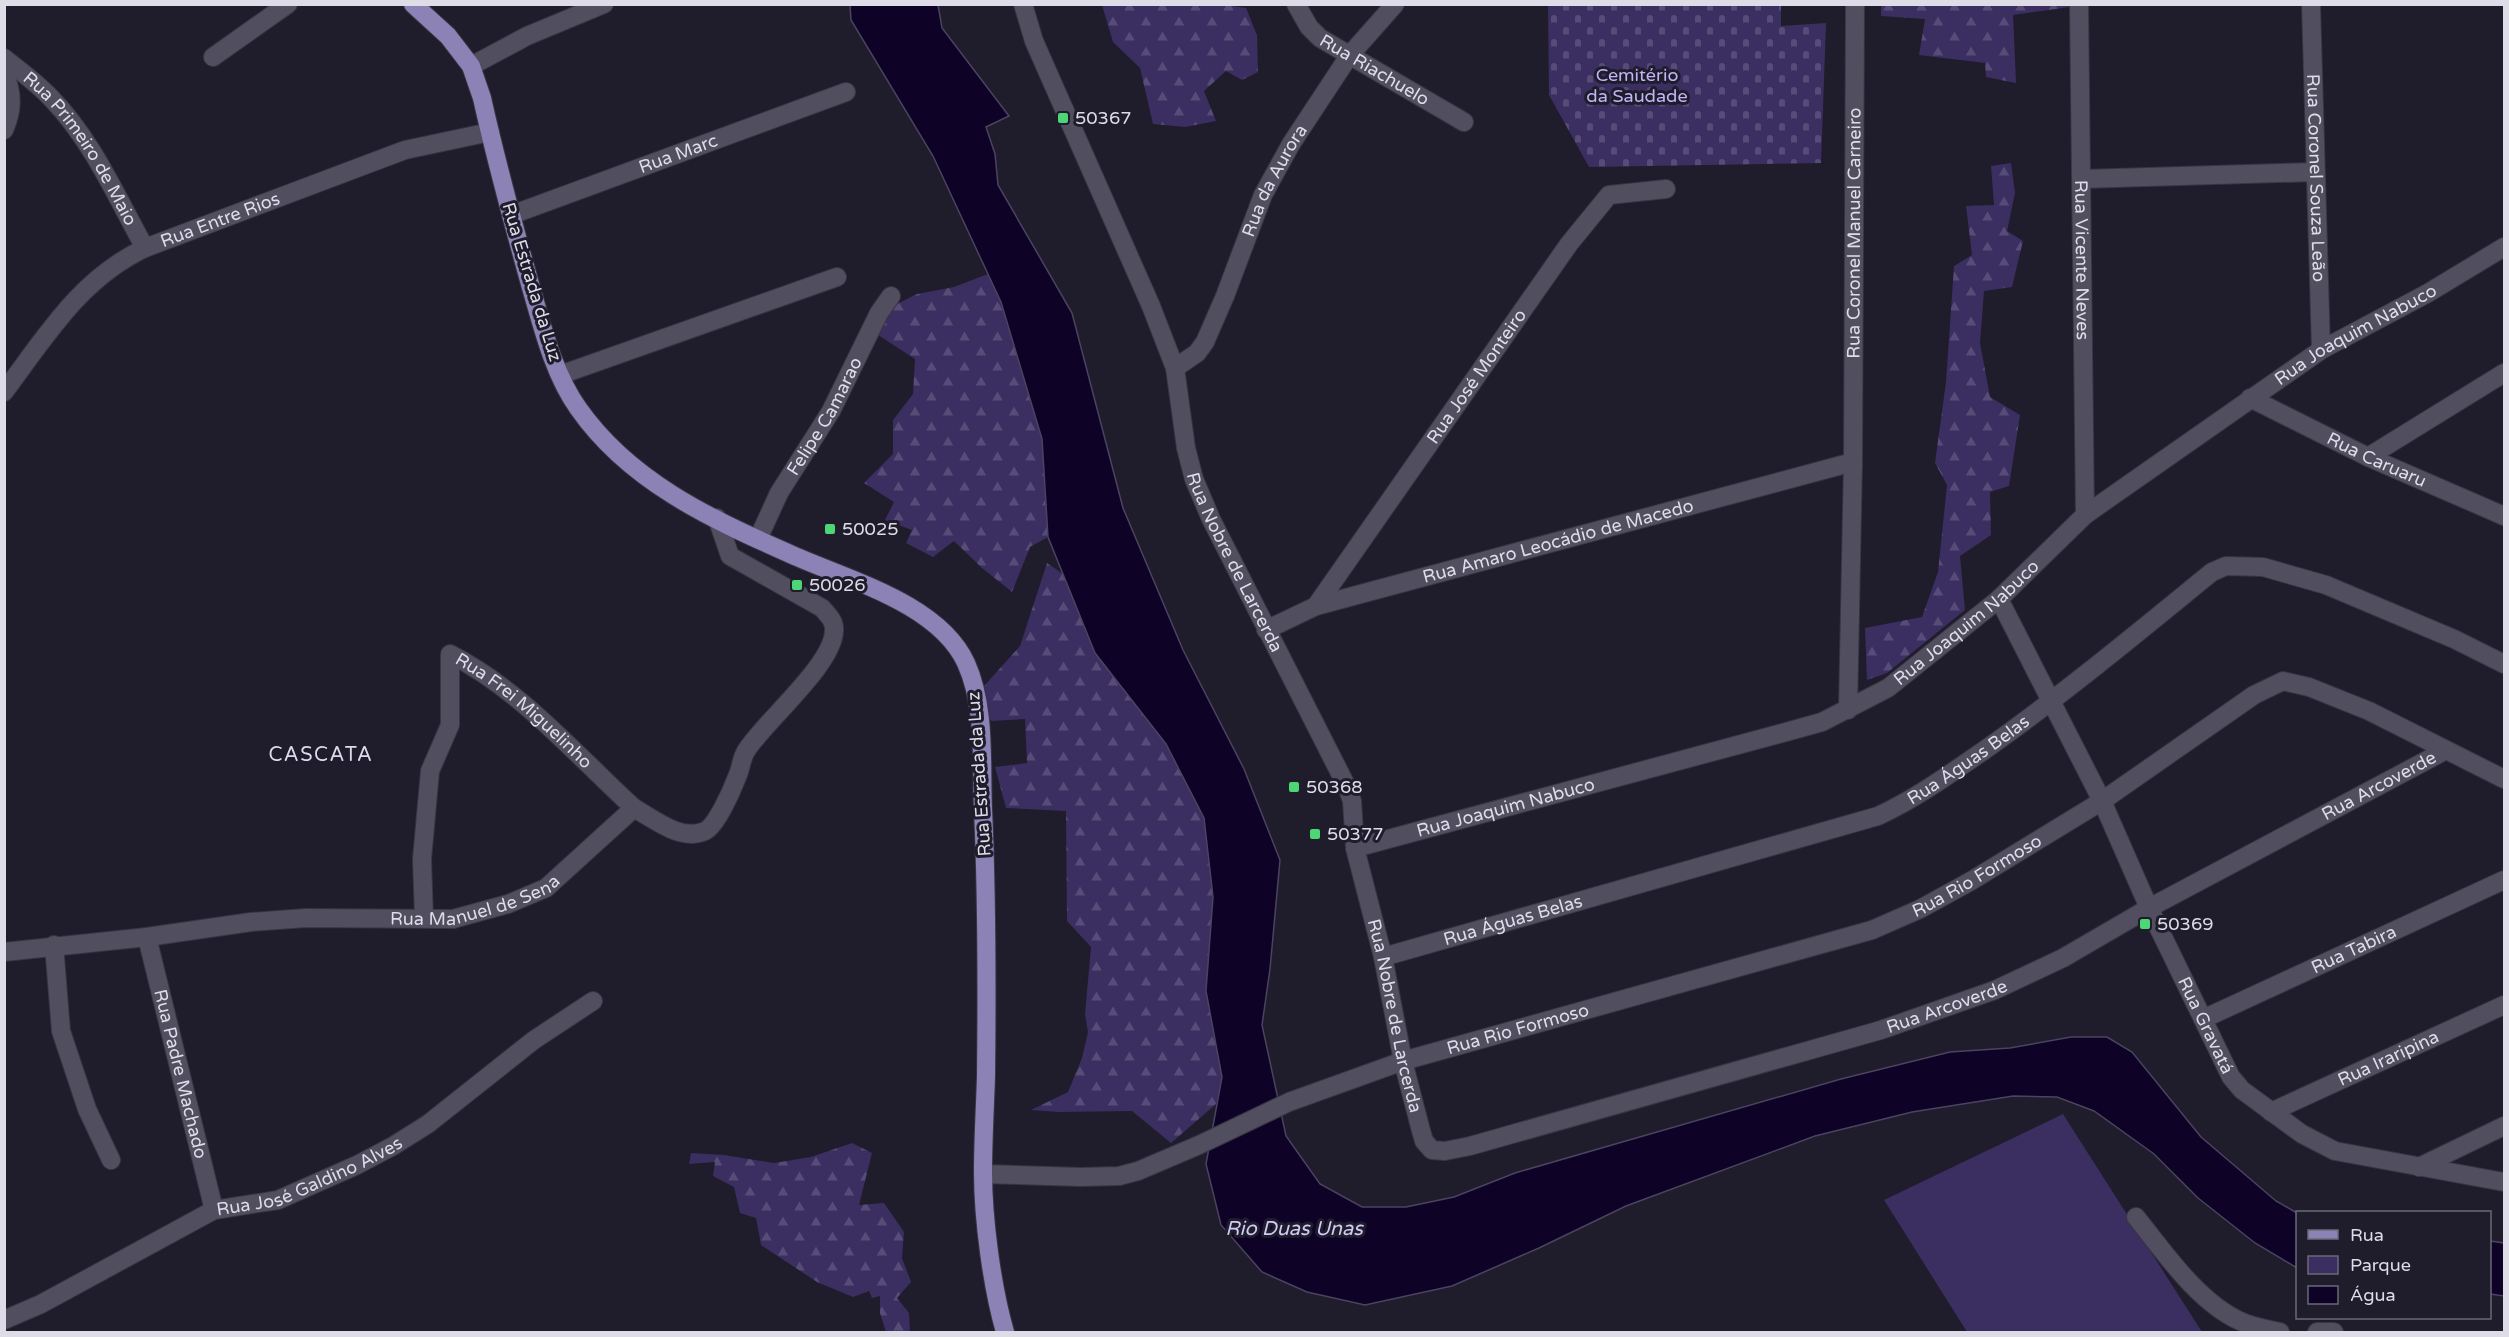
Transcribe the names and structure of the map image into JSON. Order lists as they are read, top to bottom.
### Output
{
  "streets": {
    "main road": ["Rua Estrada da Luz"],
    "street": [
      "Rua Riachuelo",
      "Rua Primeiro de Maio",
      "Rua Marc",
      "Rua Coronel Souza Leão",
      "Rua da Aurora",
      "Rua Entre Rios",
      "Rua Coronel Manuel Carneiro",
      "Rua Vicente Neves",
      "Rua Joaquim Nabuco",
      "Rua José Monteiro",
      "Felipe Camarao",
      "Rua Caruaru",
      "Rua Amaro Leocádio de Macedo",
      "Rua Nobre de Larcerda",
      "Rua Frei Miguelinho",
      "Rua Águas Belas",
      "Rua Arcoverde",
      "Rua Rio Formoso",
      "Rua Manuel de Sena",
      "Rua Tabira",
      "Rua Gravatá",
      "Rua Iraripina",
      "Rua Padre Machado",
      "Rua José Galdino Alves"
    ]
  },
  "crossings": [
    ["Rua Riachuelo", "Rua da Aurora"],
    ["Rua Primeiro de Maio", "Rua Entre Rios"],
    ["Rua Marc", "Rua Estrada da Luz"],
    ["Rua Coronel Souza Leão", "Rua Joaquim Nabuco"],
    ["Rua da Aurora", "Rua Nobre de Larcerda"],
    ["Rua Entre Rios", "Rua Estrada da Luz"],
    ["Rua Coronel Manuel Carneiro", "Rua Joaquim Nabuco"],
    ["Rua Coronel Manuel Carneiro", "Rua Amaro Leocádio de Macedo"],
    ["Rua Vicente Neves", "Rua Joaquim Nabuco"],
    ["Rua Estrada da Luz", "Felipe Camarao"],
    ["Rua Estrada da Luz", "Rua Rio Formoso"],
    ["Rua Joaquim Nabuco", "Rua Caruaru"],
    ["Rua Joaquim Nabuco", "Rua Nobre de Larcerda"],
    ["Rua Joaquim Nabuco", "Rua Gravatá"],
    ["Rua José Monteiro", "Rua Amaro Leocádio de Macedo"],
    ["Rua Amaro Leocádio de Macedo", "Rua Nobre de Larcerda"],
    ["Rua Nobre de Larcerda", "Rua Águas Belas"],
    ["Rua Nobre de Larcerda", "Rua Arcoverde"],
    ["Rua Nobre de Larcerda", "Rua Rio Formoso"],
    ["Rua Frei Miguelinho", "Rua Manuel de Sena"],
    ["Rua Águas Belas", "Rua Gravatá"],
    ["Rua Arcoverde", "Rua Rio Formoso"],
    ["Rua Arcoverde", "Rua Gravatá"],
    ["Rua Rio Formoso", "Rua Gravatá"],
    ["Rua Manuel de Sena", "Rua Padre Machado"],
    ["Rua Tabira", "Rua Gravatá"],
    ["Rua Gravatá", "Rua Iraripina"],
    ["Rua Padre Machado", "Rua José Galdino Alves"]
  ],
  "districts": ["CASCATA"],
  "water": ["Rio Duas Unas"],
  "parks": ["Cemitério da Saudade"],
  "places": {
    "transit": [
      "50367",
      "50025",
      "50026",
      "50368",
      "50377",
      "50369"
    ]
  },
  "legend": ["Rua", "Parque", "Água"]
}
